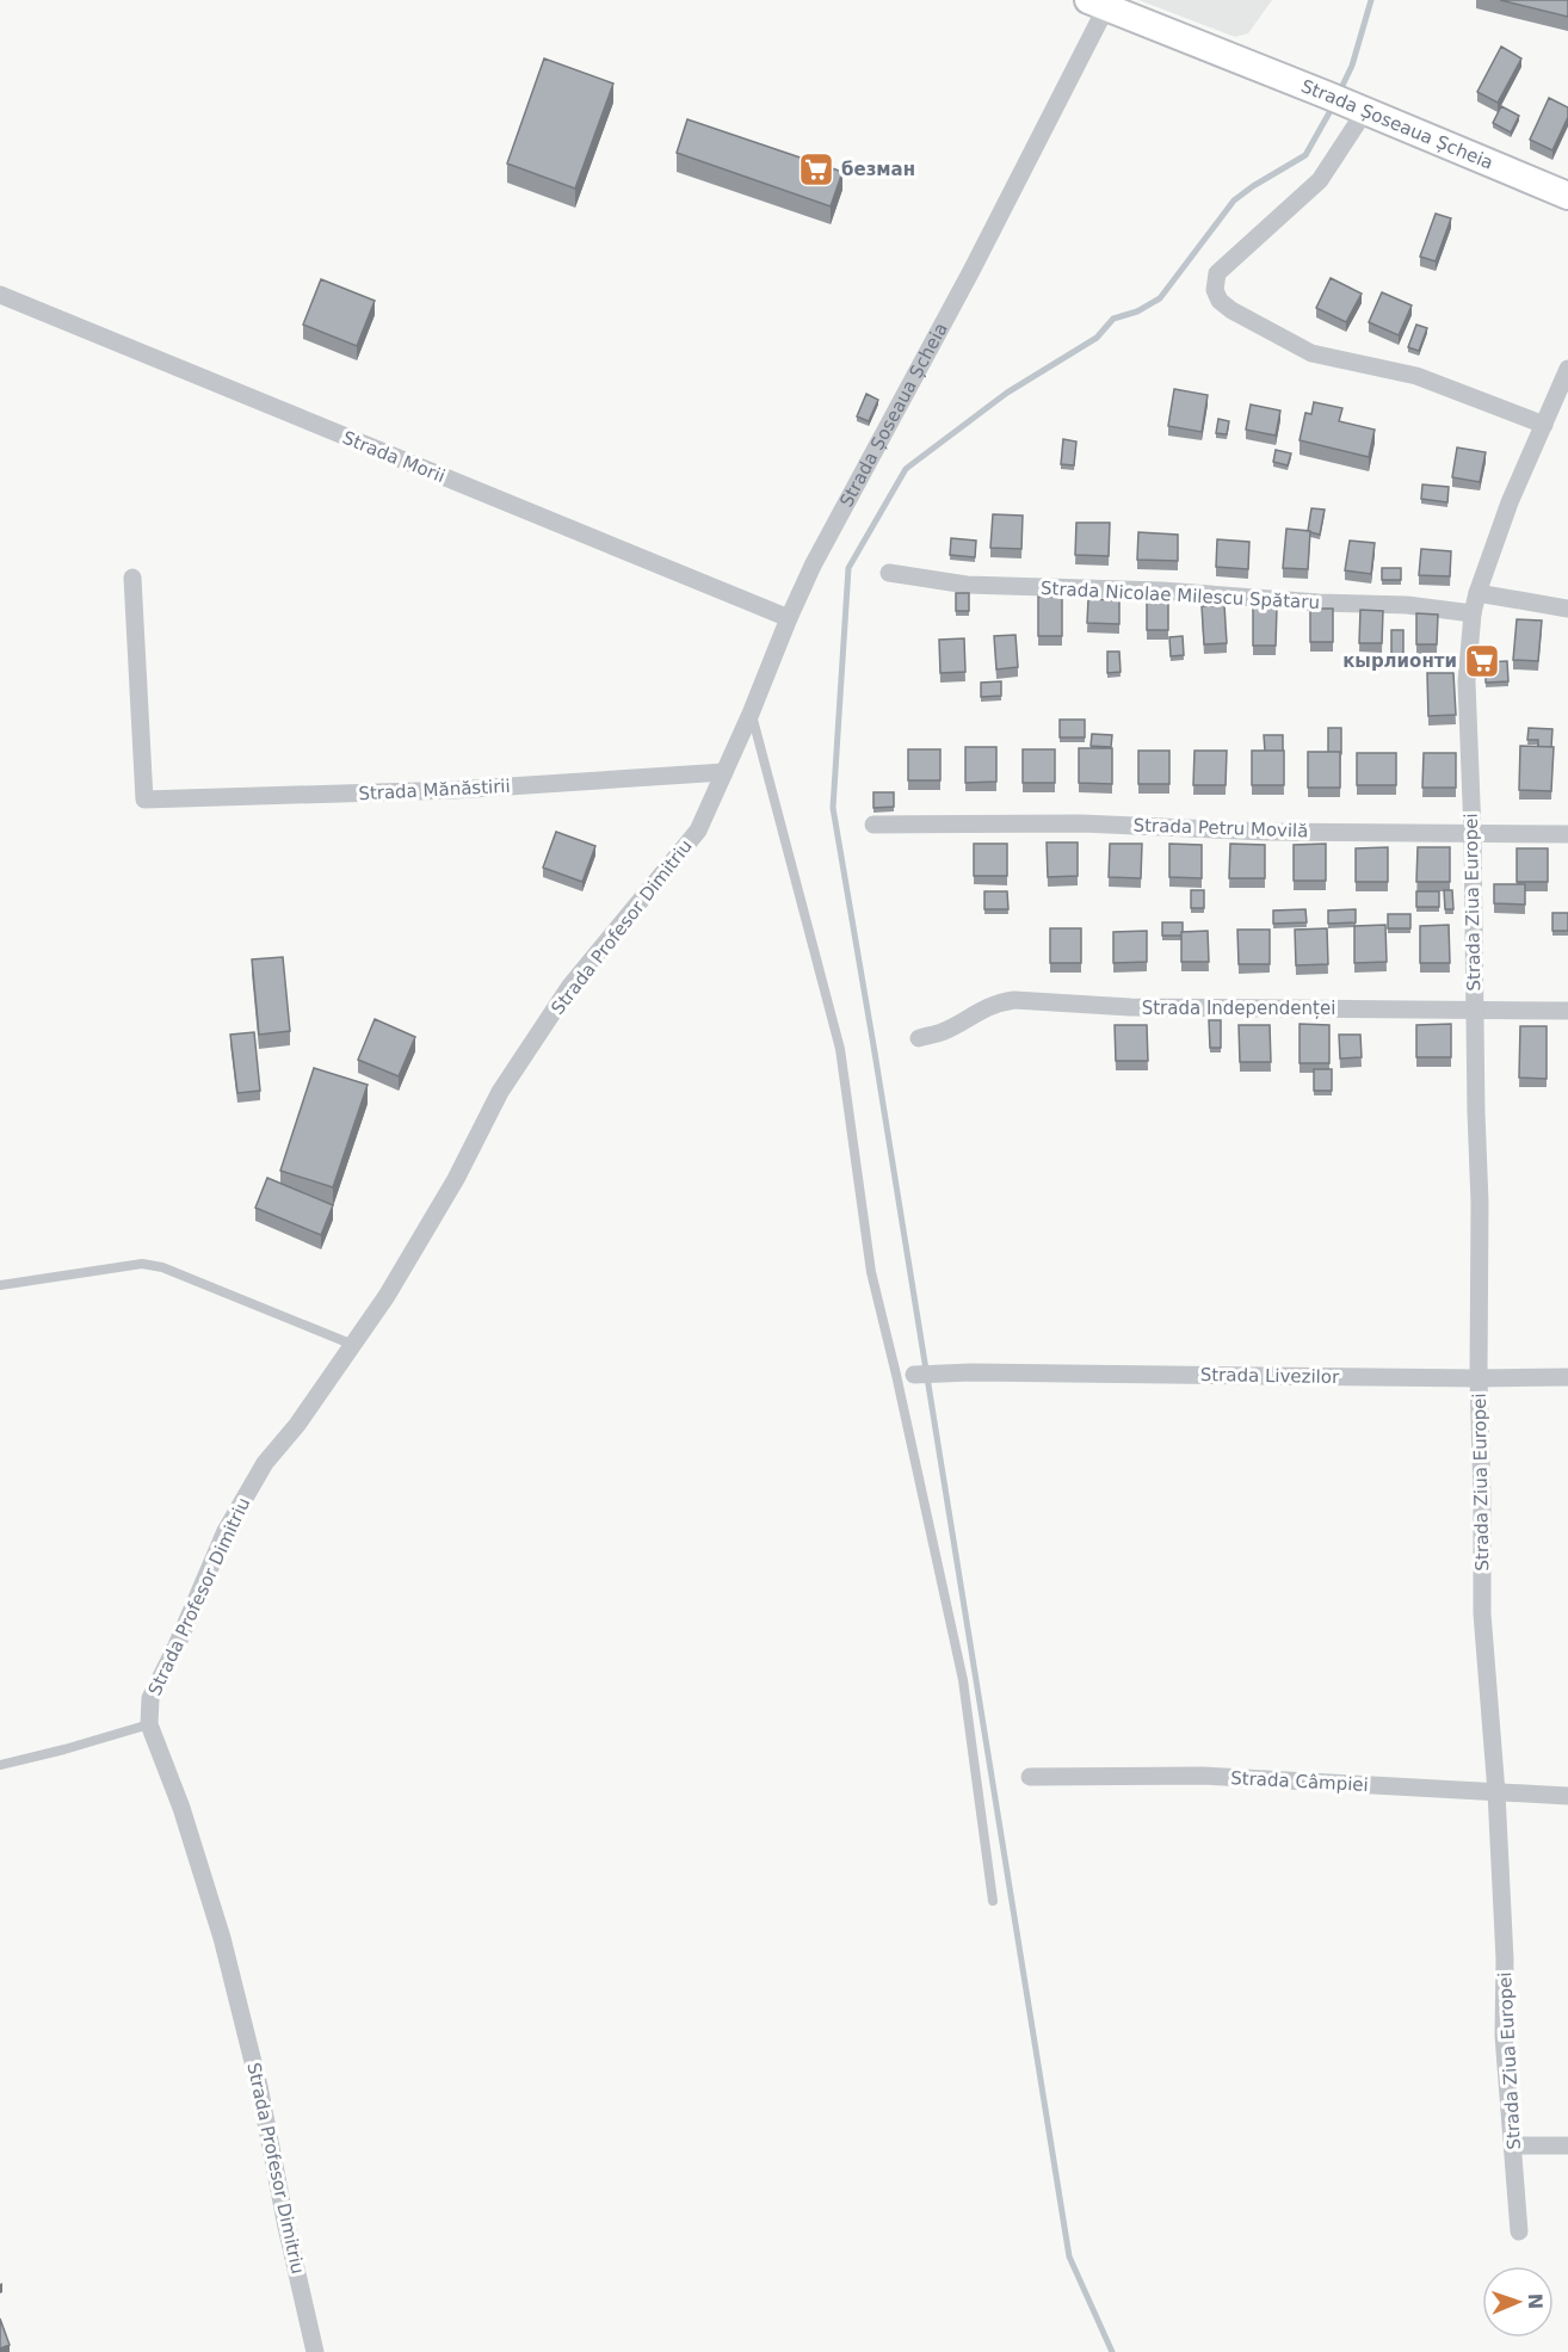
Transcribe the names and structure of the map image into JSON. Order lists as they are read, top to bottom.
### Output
{
  "streets": {
    "main road": ["Strada Șoseaua Șcheia"],
    "street": [
      "Strada Morii",
      "Strada Nicolae Milescu Spătaru",
      "Strada Mănăstirii",
      "Strada Petru Movilă",
      "Strada Ziua Europei",
      "Strada Profesor Dimitriu",
      "Strada Independenței",
      "Strada Livezilor",
      "Strada Câmpiei"
    ]
  },
  "crossings": [
    ["Strada Șoseaua Șcheia", "Strada Morii"],
    ["Strada Șoseaua Șcheia", "Strada Mănăstirii"],
    ["Strada Șoseaua Șcheia", "Strada Profesor Dimitriu"],
    ["Strada Nicolae Milescu Spătaru", "Strada Ziua Europei"],
    ["Strada Petru Movilă", "Strada Ziua Europei"],
    ["Strada Ziua Europei", "Strada Independenței"],
    ["Strada Ziua Europei", "Strada Livezilor"],
    ["Strada Ziua Europei", "Strada Câmpiei"]
  ],
  "places": {
    "supermarket": ["безман", "кырлионти"]
  },
  "north": "right"
}
